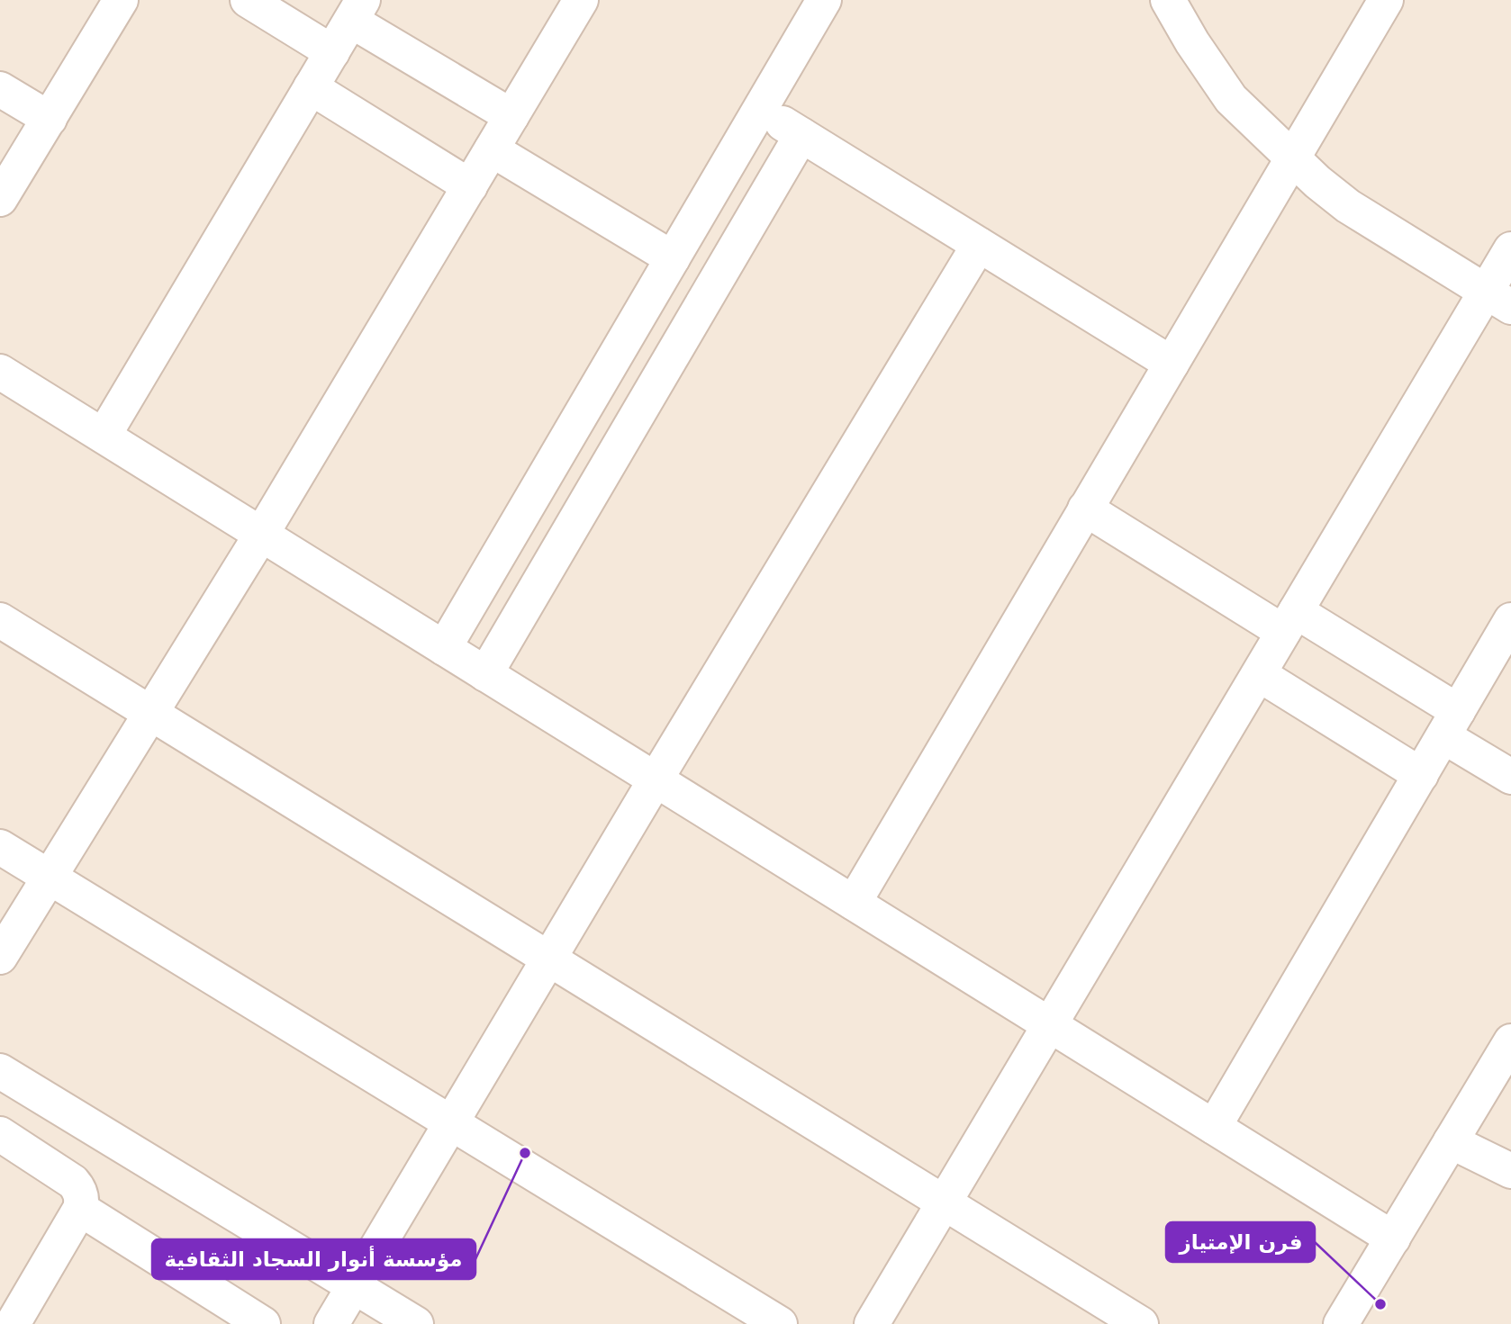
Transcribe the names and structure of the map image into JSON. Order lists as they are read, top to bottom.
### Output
{
  "places": ["مؤسسة أنوار السجاد الثقافية", "فرن الإمتياز"]
}
